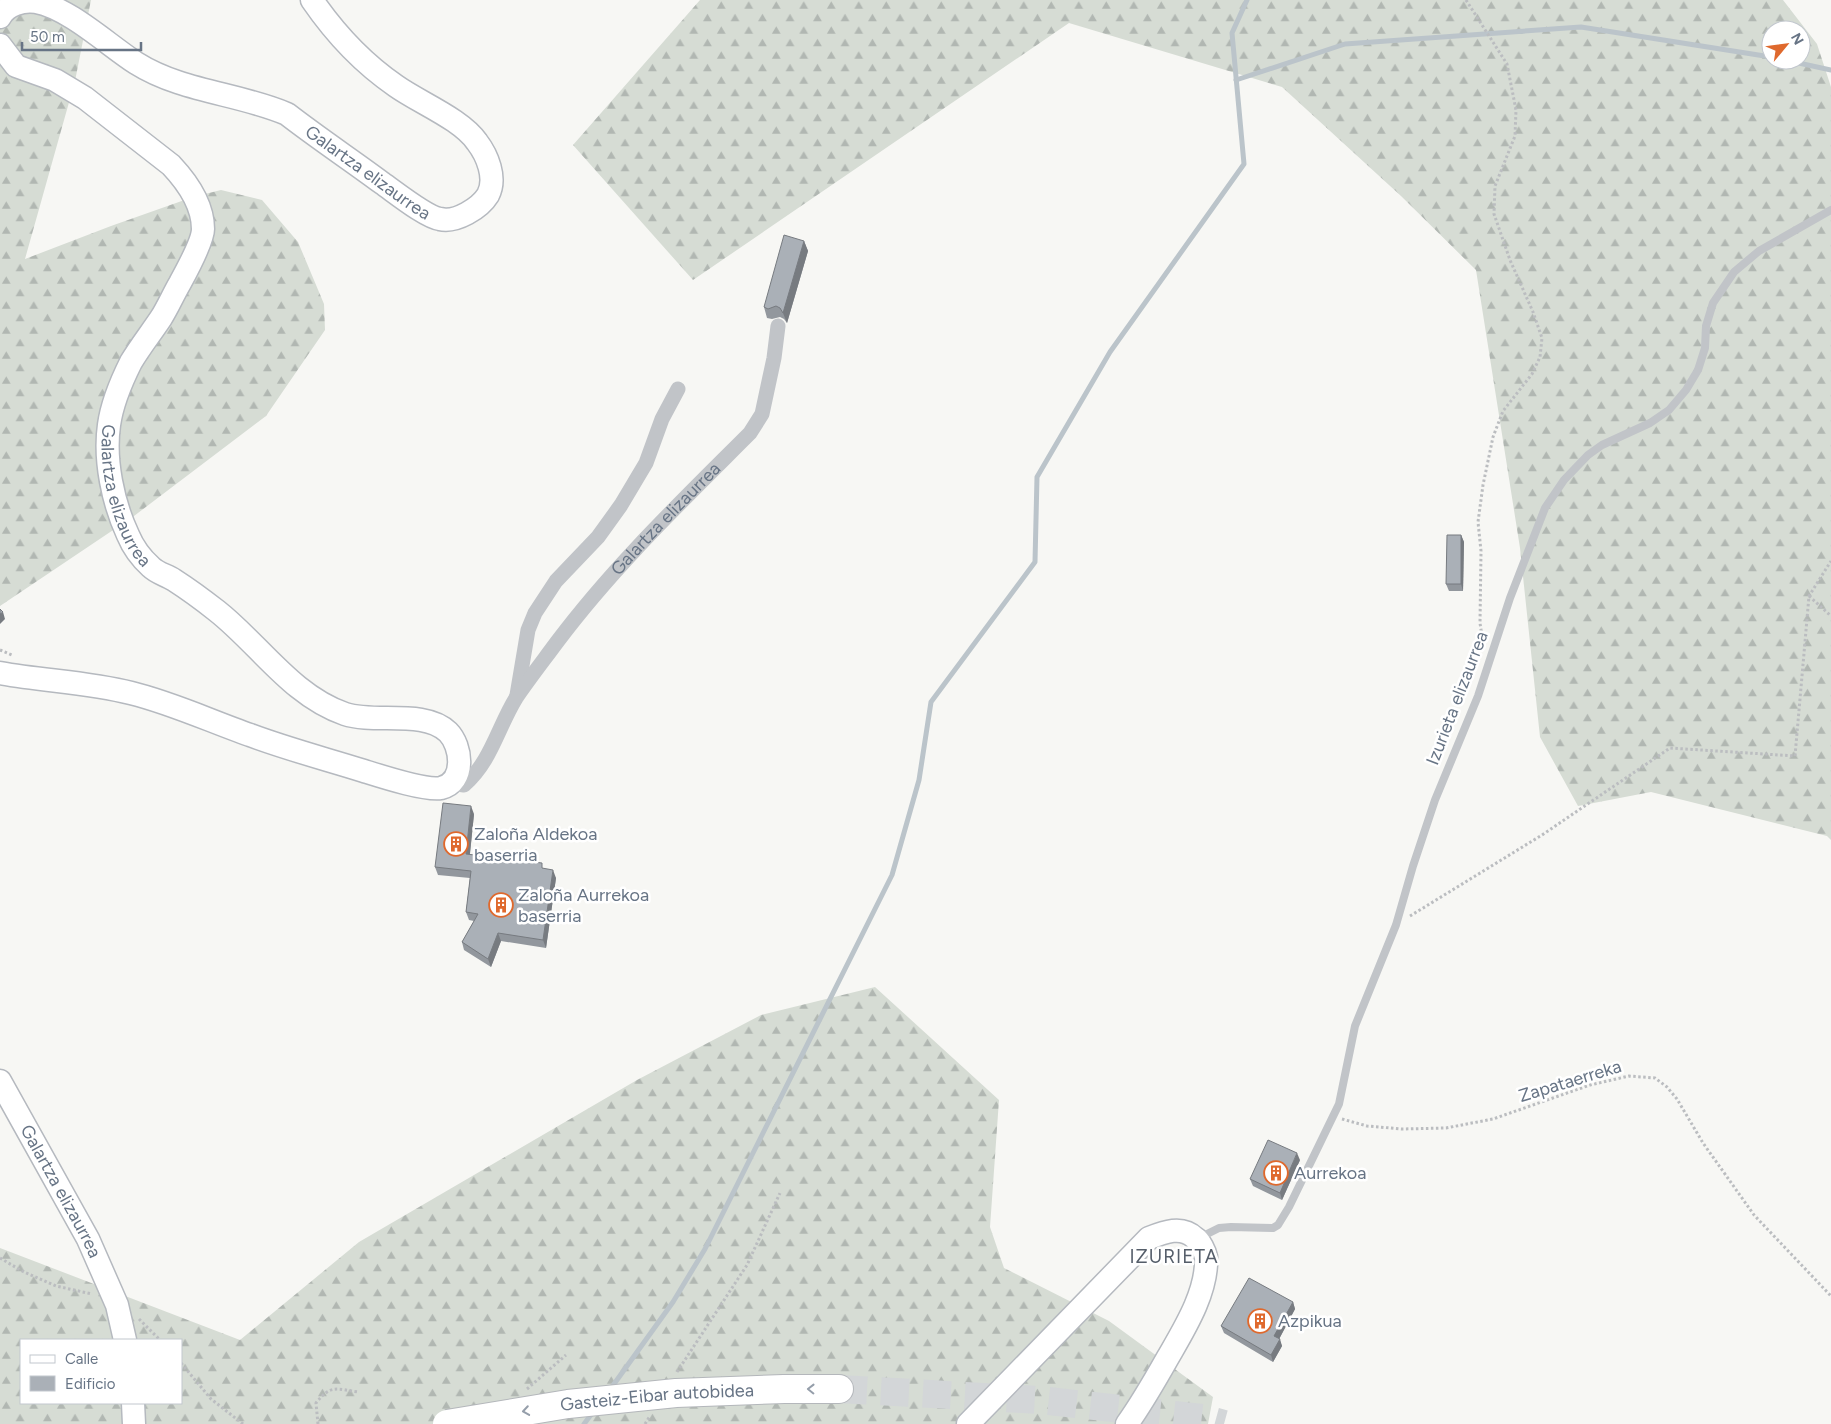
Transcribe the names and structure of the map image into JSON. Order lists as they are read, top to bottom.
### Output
{
  "streets": {
    "highway": ["Gasteiz-Eibar autobidea"],
    "street": ["Galartza elizaurrea"],
    "lane": ["Izurieta elizaurrea"],
    "path": ["Zapataerreka"]
  },
  "crossings": [
    ["Izurieta elizaurrea", "Zapataerreka"]
  ],
  "one_way": ["Gasteiz-Eibar autobidea"],
  "districts": ["IZURIETA"],
  "places": {
    "building": [
      "Zaloña Aldekoa baserria",
      "Zaloña Aurrekoa baserria",
      "Aurrekoa",
      "Azpikua"
    ]
  },
  "legend": ["Calle", "Edificio"],
  "scale_bar": "50 m",
  "north": "top right"
}
